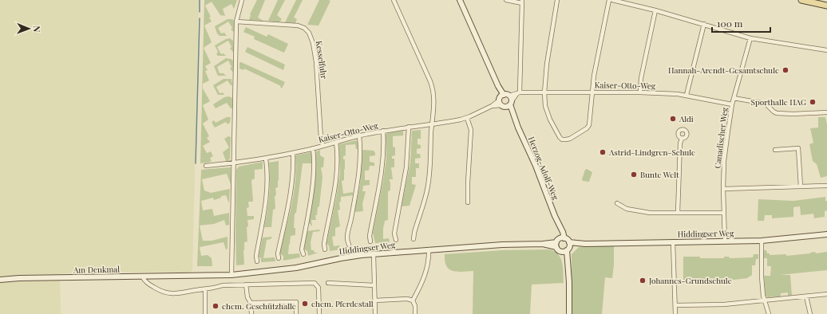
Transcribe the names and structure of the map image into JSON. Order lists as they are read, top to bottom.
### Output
{
  "streets": {
    "main road": ["Herzog-Adolf-Weg", "Hiddingser Weg", "Am Denkmal"],
    "street": ["Kesselfuhr", "Kaiser-Otto-Weg", "Canadischer Weg"]
  },
  "crossings": [
    ["Kesselfuhr", "Kaiser-Otto-Weg"],
    ["Kaiser-Otto-Weg", "Canadischer Weg"],
    ["Kaiser-Otto-Weg", "Herzog-Adolf-Weg"],
    ["Canadischer Weg", "Hiddingser Weg"],
    ["Herzog-Adolf-Weg", "Hiddingser Weg"],
    ["Hiddingser Weg", "Am Denkmal"]
  ],
  "places": [
    "Hannah-Arendt-Gesamtschule",
    "Sporthalle HAG",
    "Aldi",
    "Astrid-Lindgren-Schule",
    "Bunte Welt",
    "Johannes-Grundschule",
    "ehem. Pferdestall",
    "ehem. Geschützhalle"
  ],
  "scale_bar": "100 m",
  "north": "right"
}
